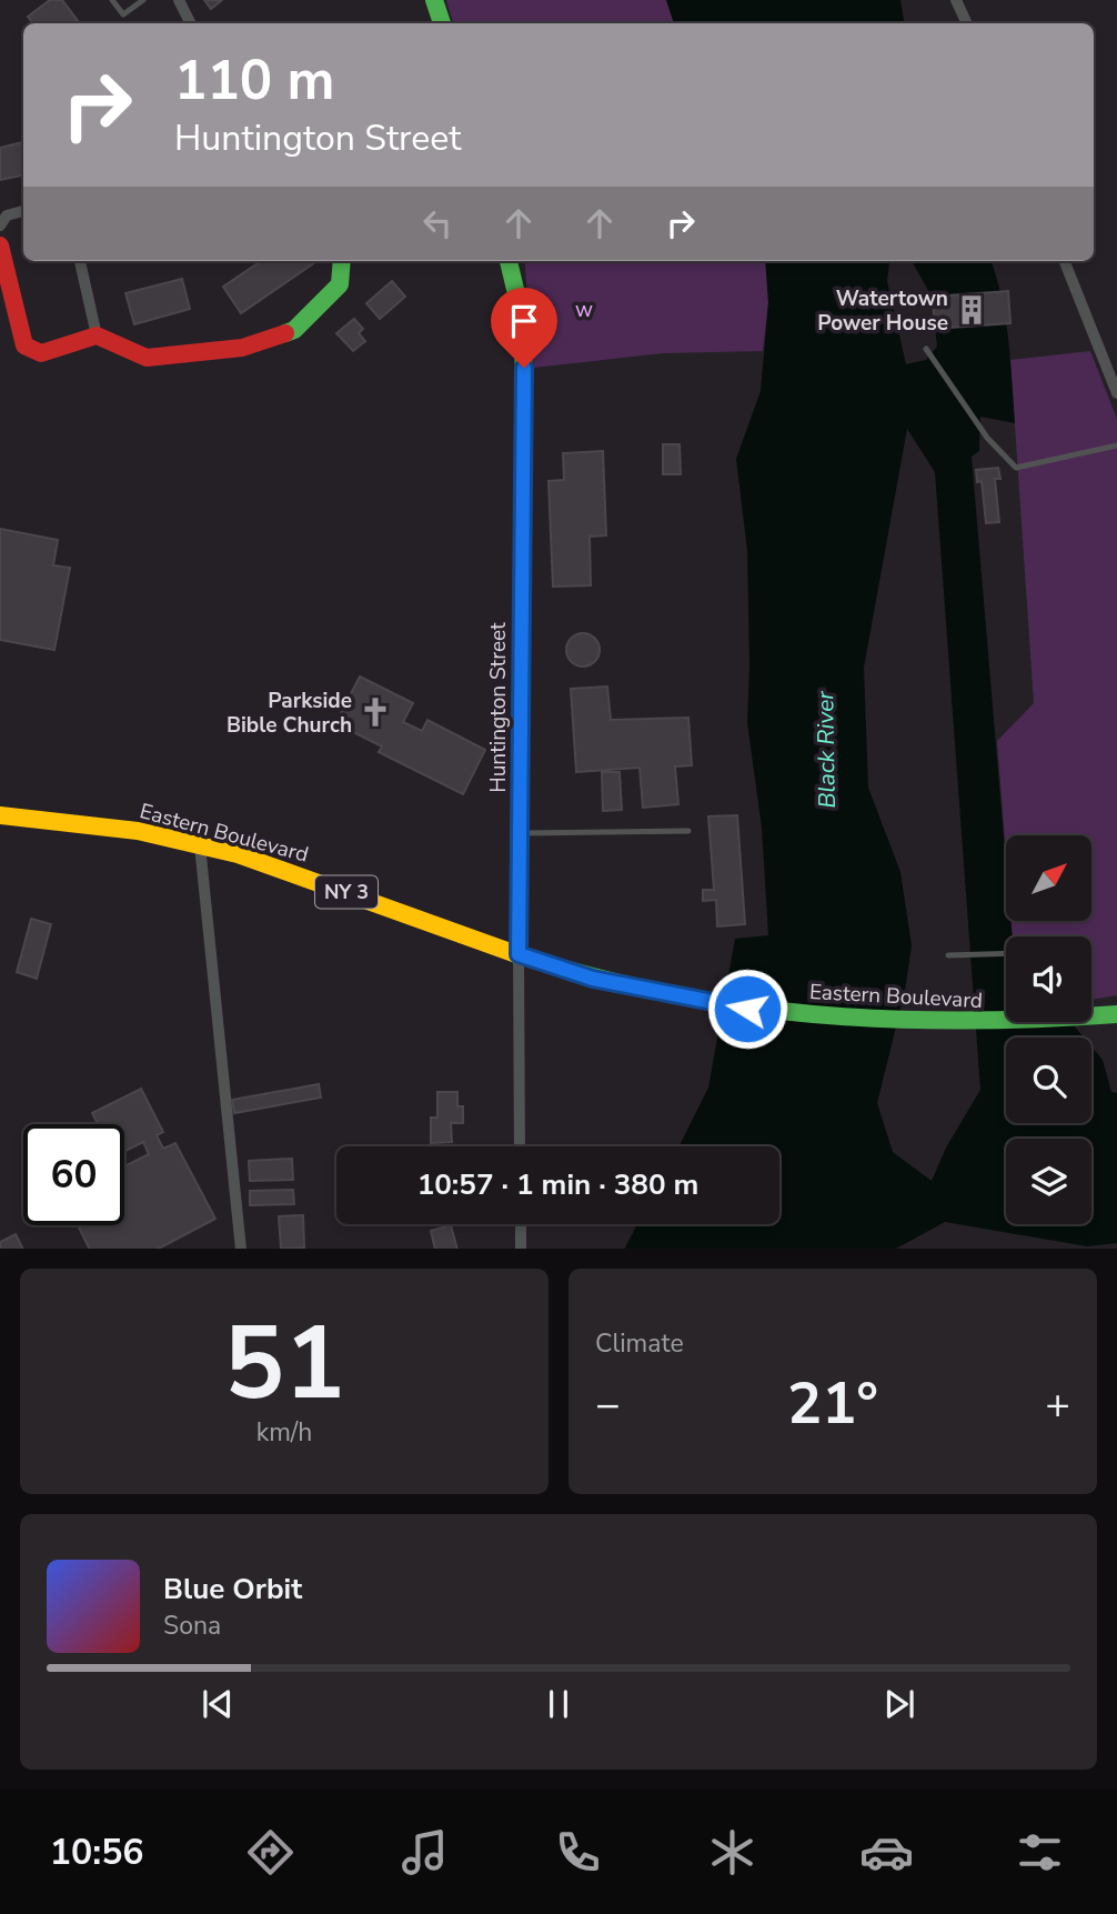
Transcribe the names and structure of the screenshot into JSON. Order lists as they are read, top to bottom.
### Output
{
  "streets": {
    "street": ["Huntington Street", "Eastern Boulevard", "NY 3"]
  },
  "crossings": [
    ["Huntington Street", "Eastern Boulevard"]
  ],
  "water": ["Black River"],
  "parks": ["w"],
  "places": {
    "building": ["Watertown Power House"],
    "church": ["Parkside Bible Church"]
  },
  "north": "top right",
  "page": {
    "turn": ["110 m", "Huntington Street"],
    "limit": "60",
    "trip": "10:57 · 1 min · 380 m",
    "tile": [
      ["51", "km/h"],
      "Climate"
    ],
    "heat": ["−", "21°", "+"],
    "song": ["Blue Orbit", "Sona"],
    "tabs": "10:56"
  }
}
